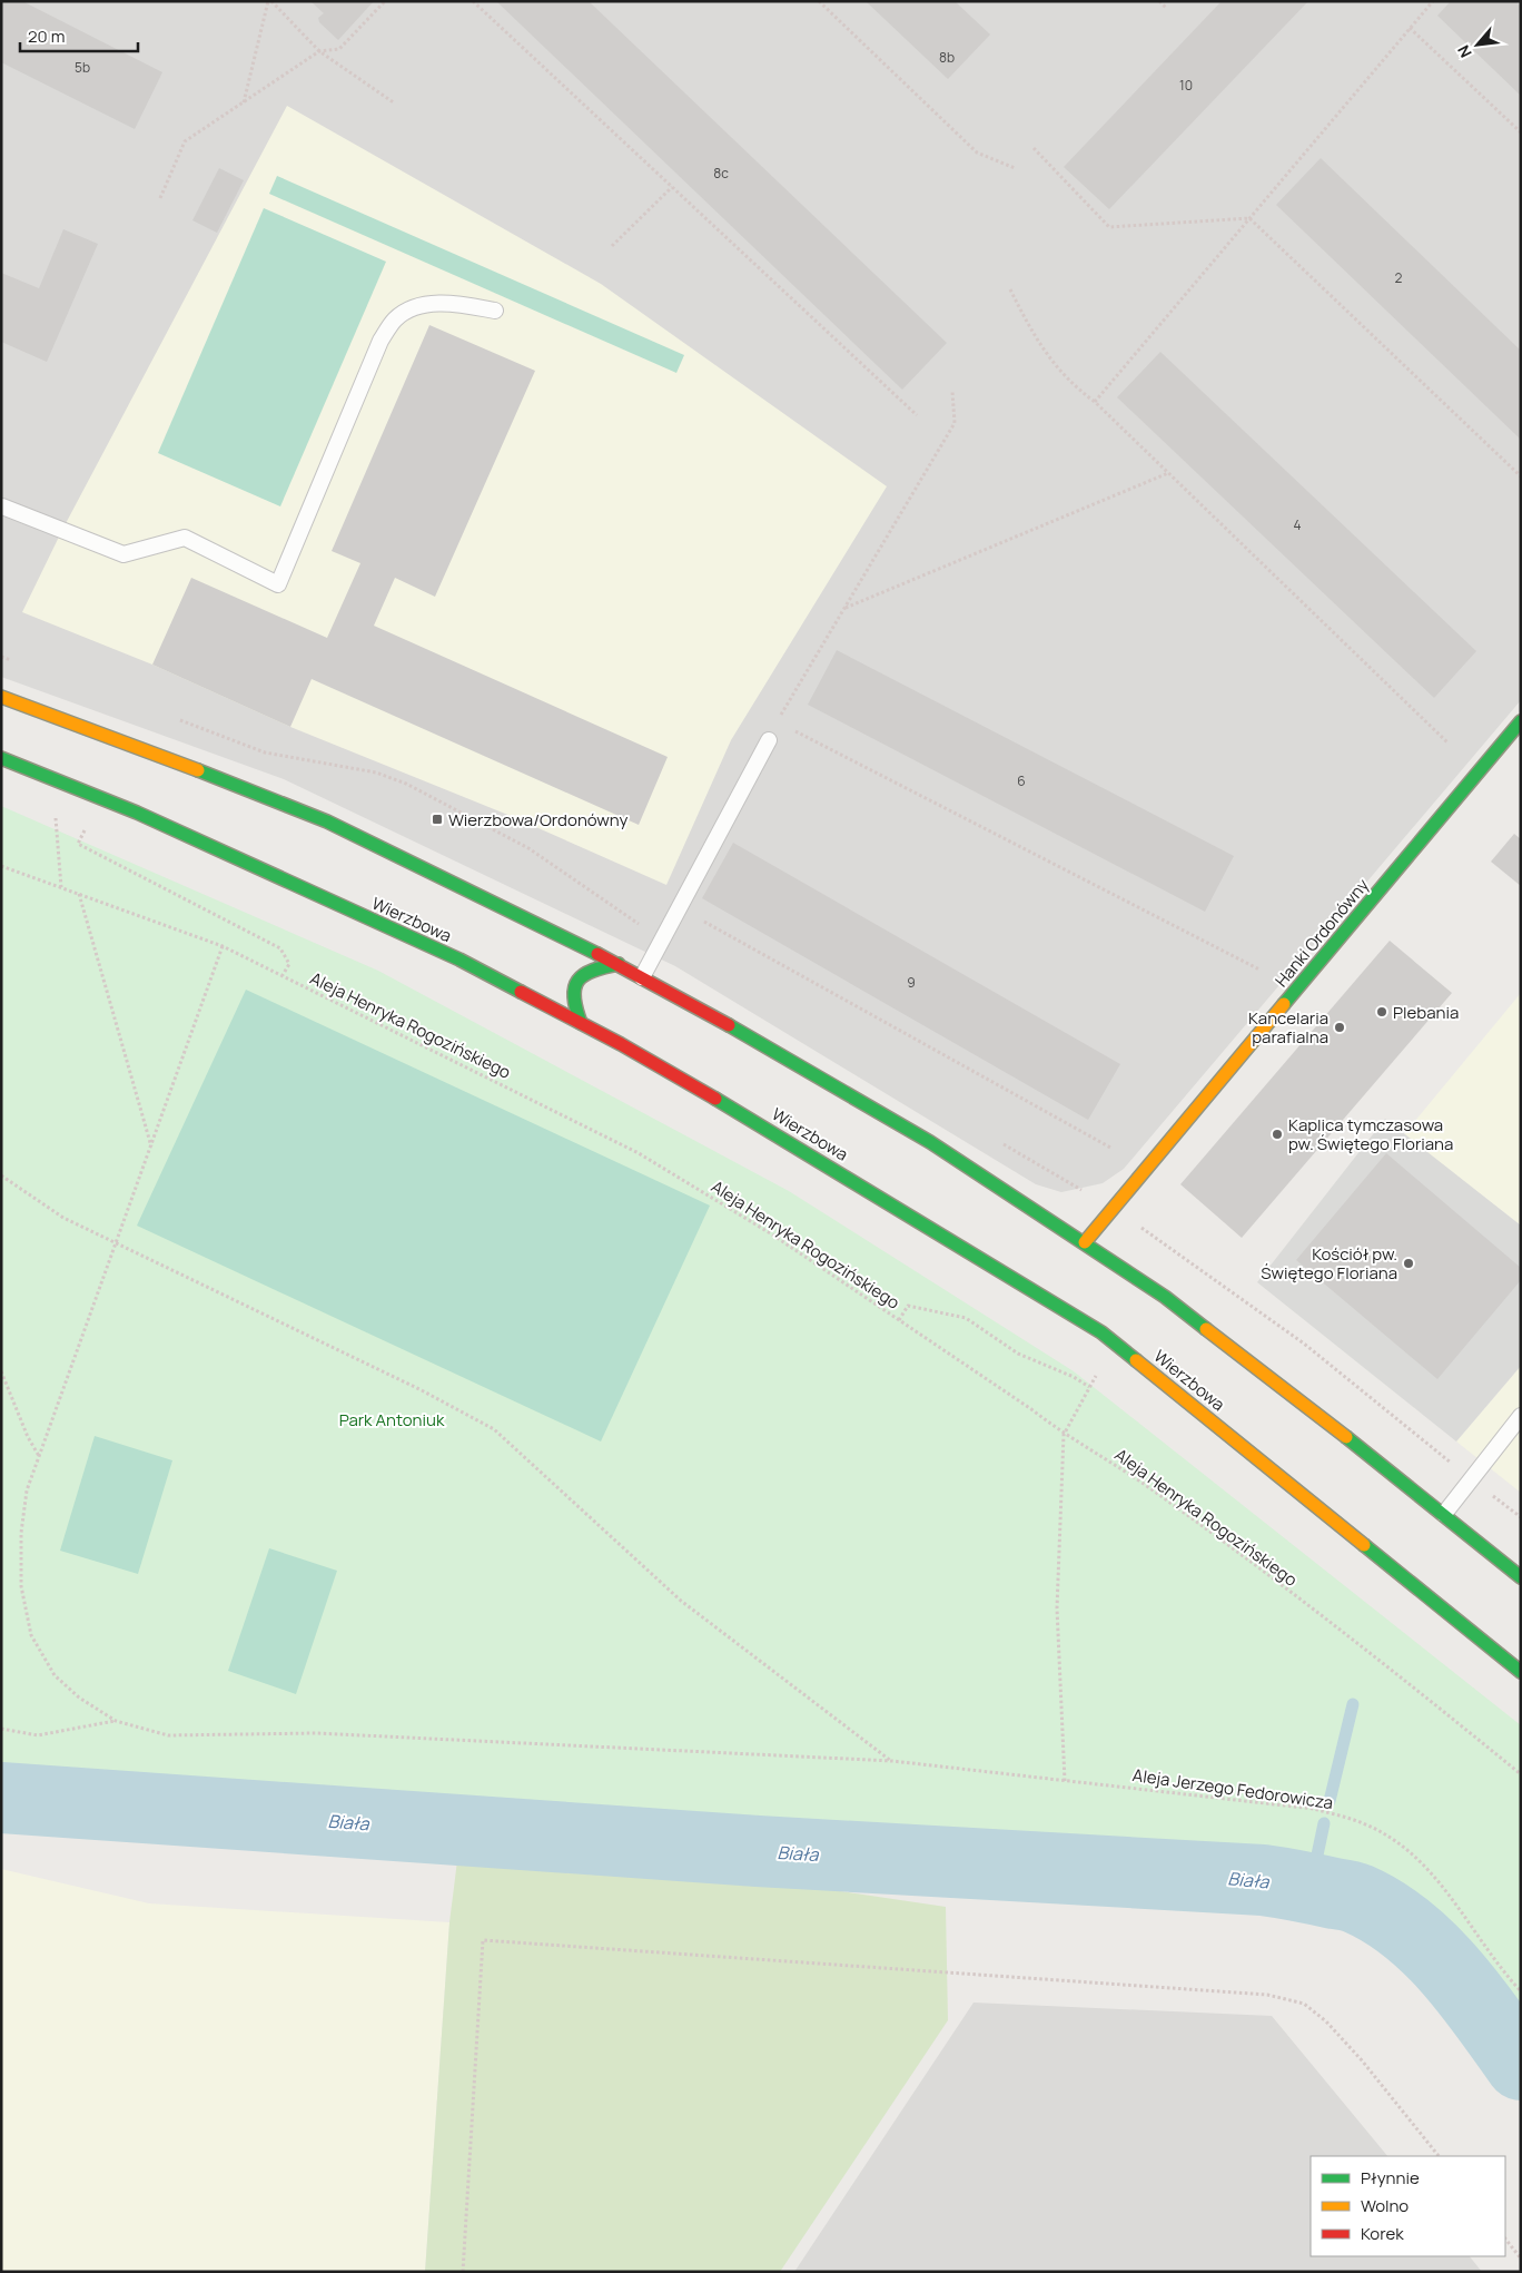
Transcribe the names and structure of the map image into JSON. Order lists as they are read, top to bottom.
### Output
{
  "streets": {
    "main road": ["Wierzbowa", "Hanki Ordonówny"],
    "path": ["Aleja Henryka Rogozińskiego", "Aleja Jerzego Fedorowicza"]
  },
  "water": ["Biała"],
  "parks": ["Park Antoniuk"],
  "places": {
    "transit": ["Wierzbowa/Ordonówny"],
    "other": [
      "Plebania",
      "Kancelaria parafialna",
      "Kaplica tymczasowa pw. Świętego Floriana",
      "Kościół pw. Świętego Floriana"
    ]
  },
  "house_numbers": [
    "8b",
    "5b",
    "10",
    "8c",
    "2",
    "4",
    "6",
    "9"
  ],
  "legend": ["Płynnie", "Wolno", "Korek"],
  "scale_bar": "20 m",
  "north": "bottom left"
}
